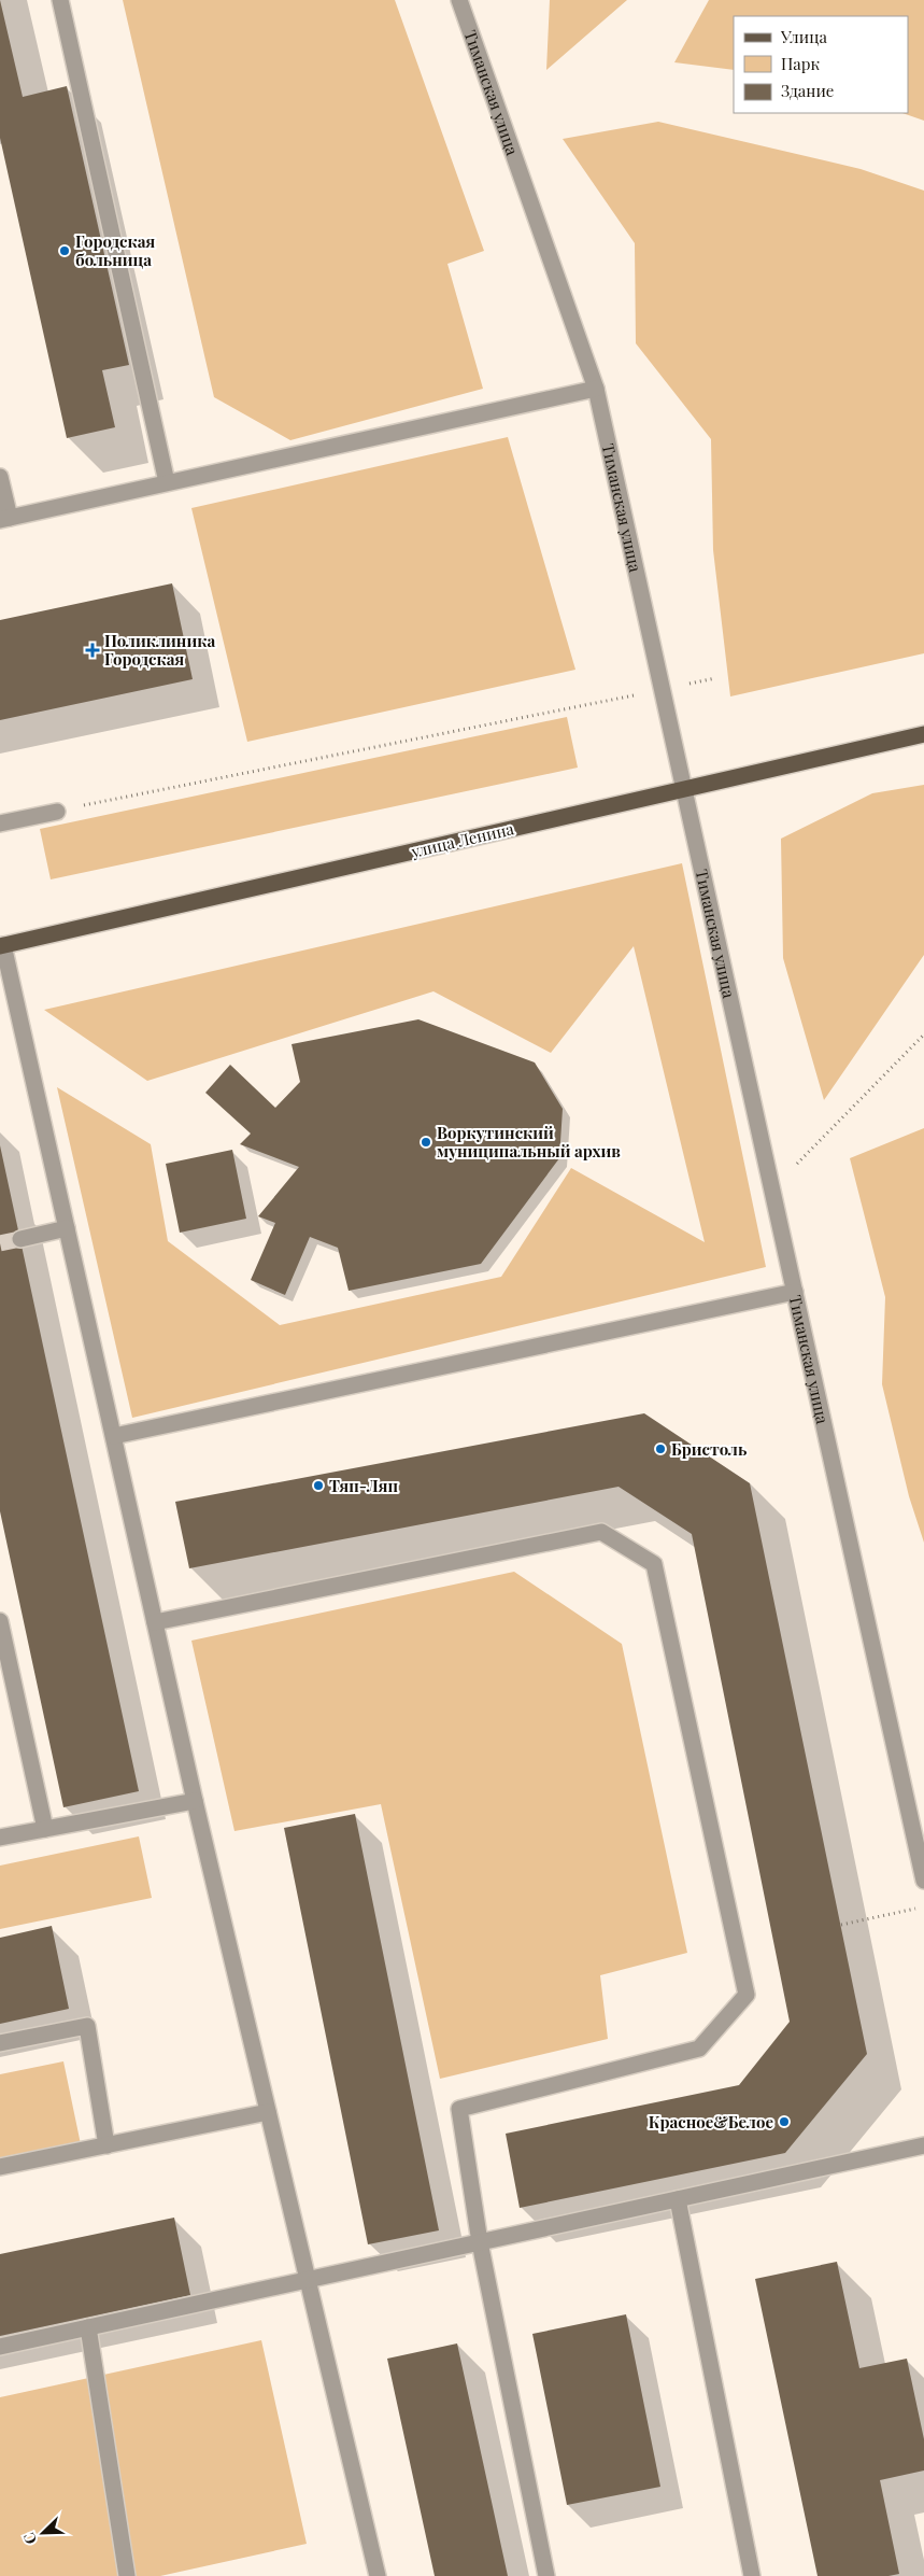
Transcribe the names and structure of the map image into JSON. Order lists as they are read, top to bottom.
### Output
{
  "streets": {
    "main road": ["улица Ленина"],
    "street": ["Тиманская улица"]
  },
  "crossings": [
    ["Тиманская улица", "улица Ленина"]
  ],
  "places": {
    "other": [
      "Городская больница",
      "Воркутинский муниципальный архив",
      "Бристоль",
      "Тяп-Ляп",
      "Красное&Белое"
    ],
    "health": ["Поликлиника Городская"]
  },
  "legend": ["Улица", "Парк", "Здание"],
  "north": "bottom left"
}
